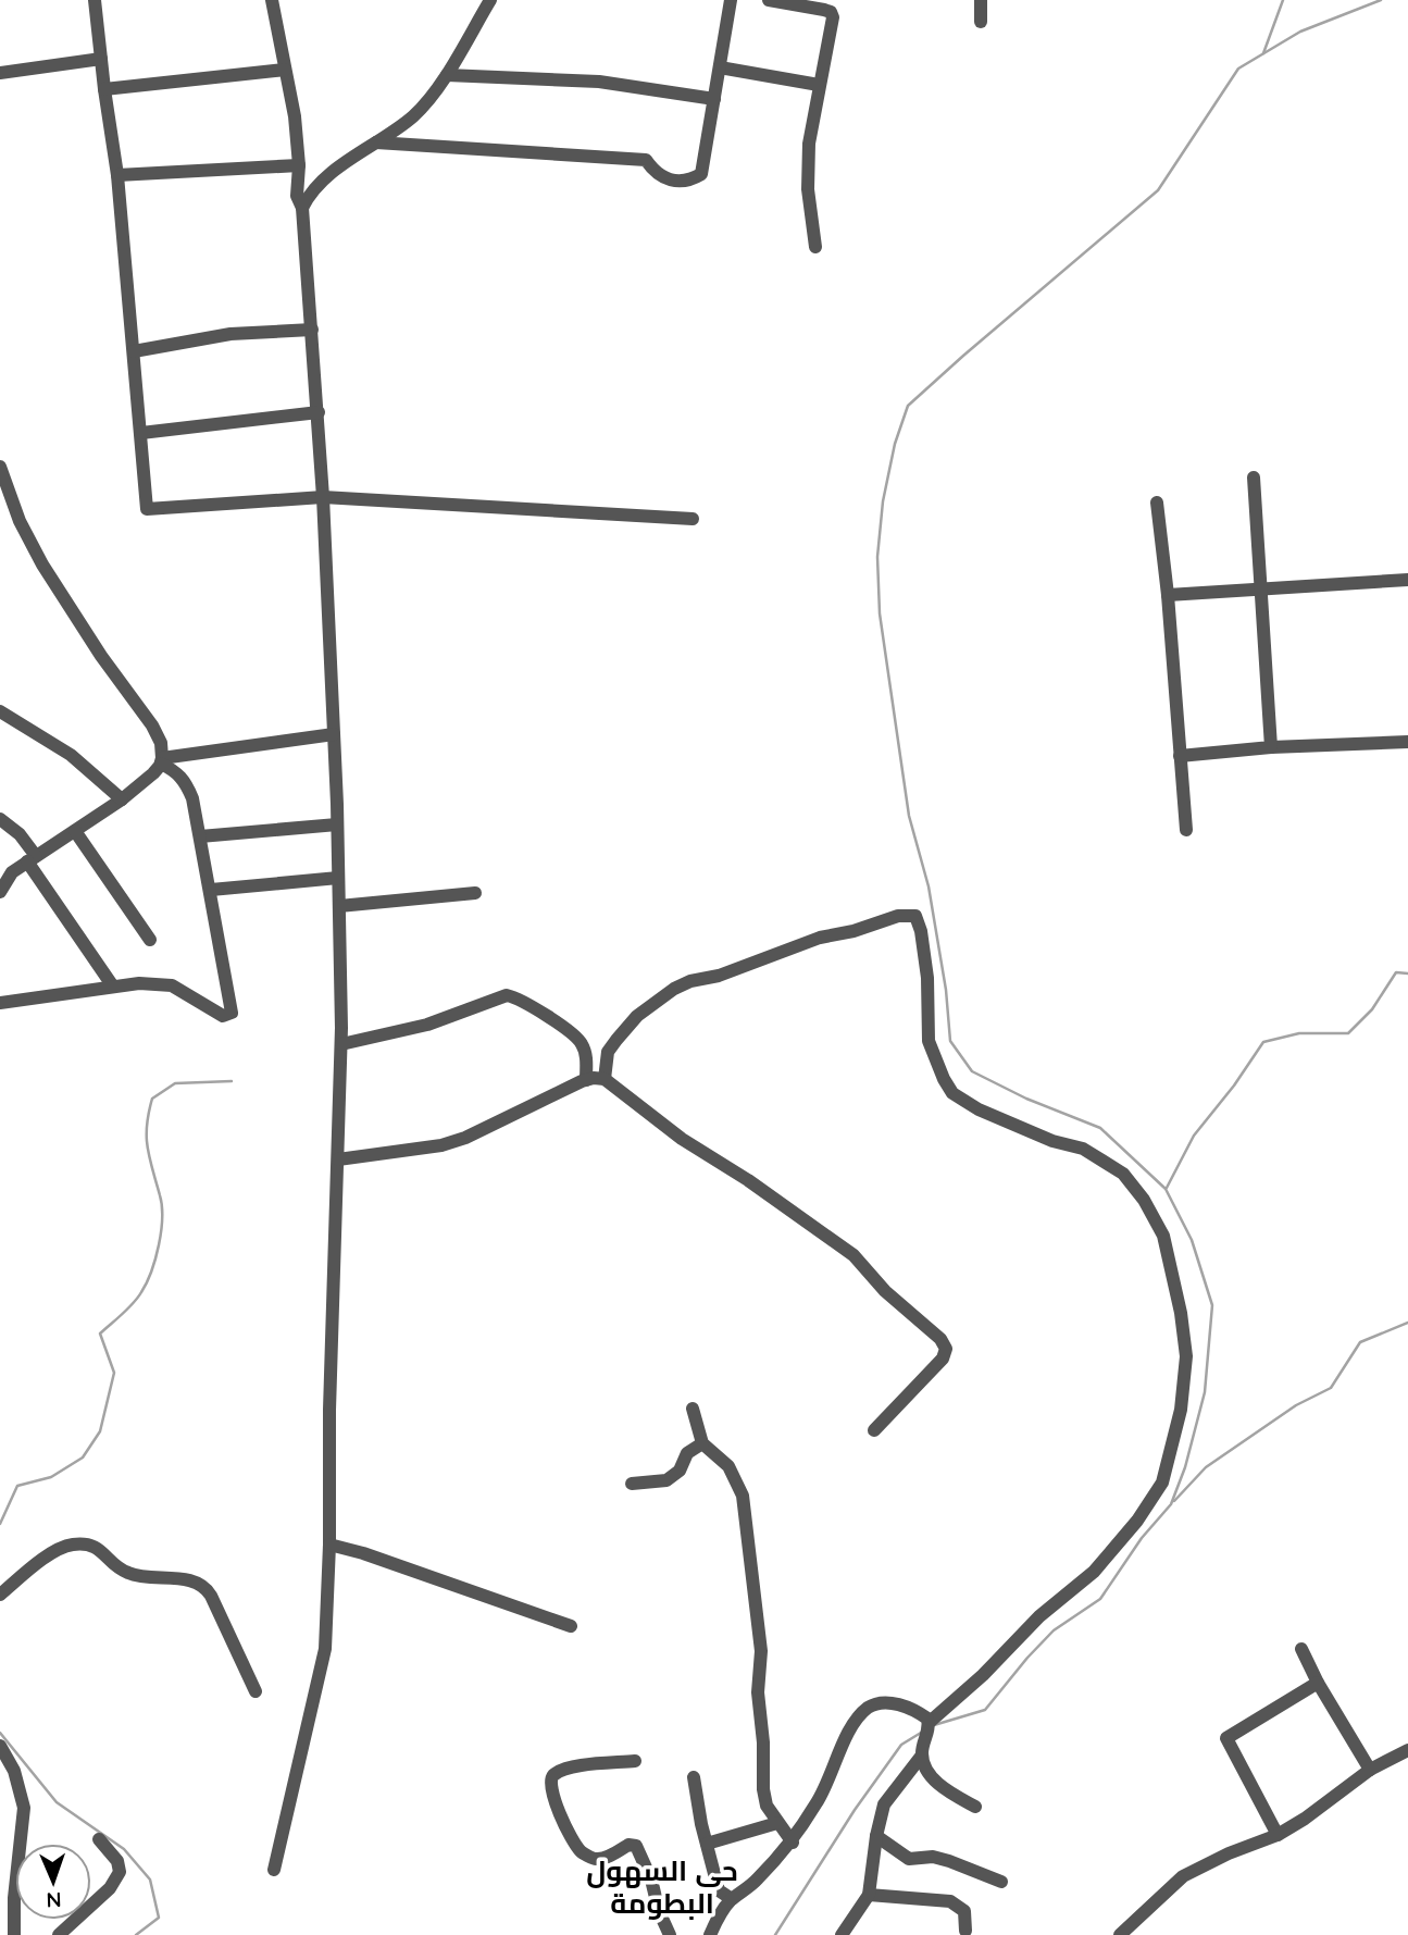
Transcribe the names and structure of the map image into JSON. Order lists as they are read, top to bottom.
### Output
{
  "districts": ["حي السهول البطومة"],
  "north": "bottom"
}
